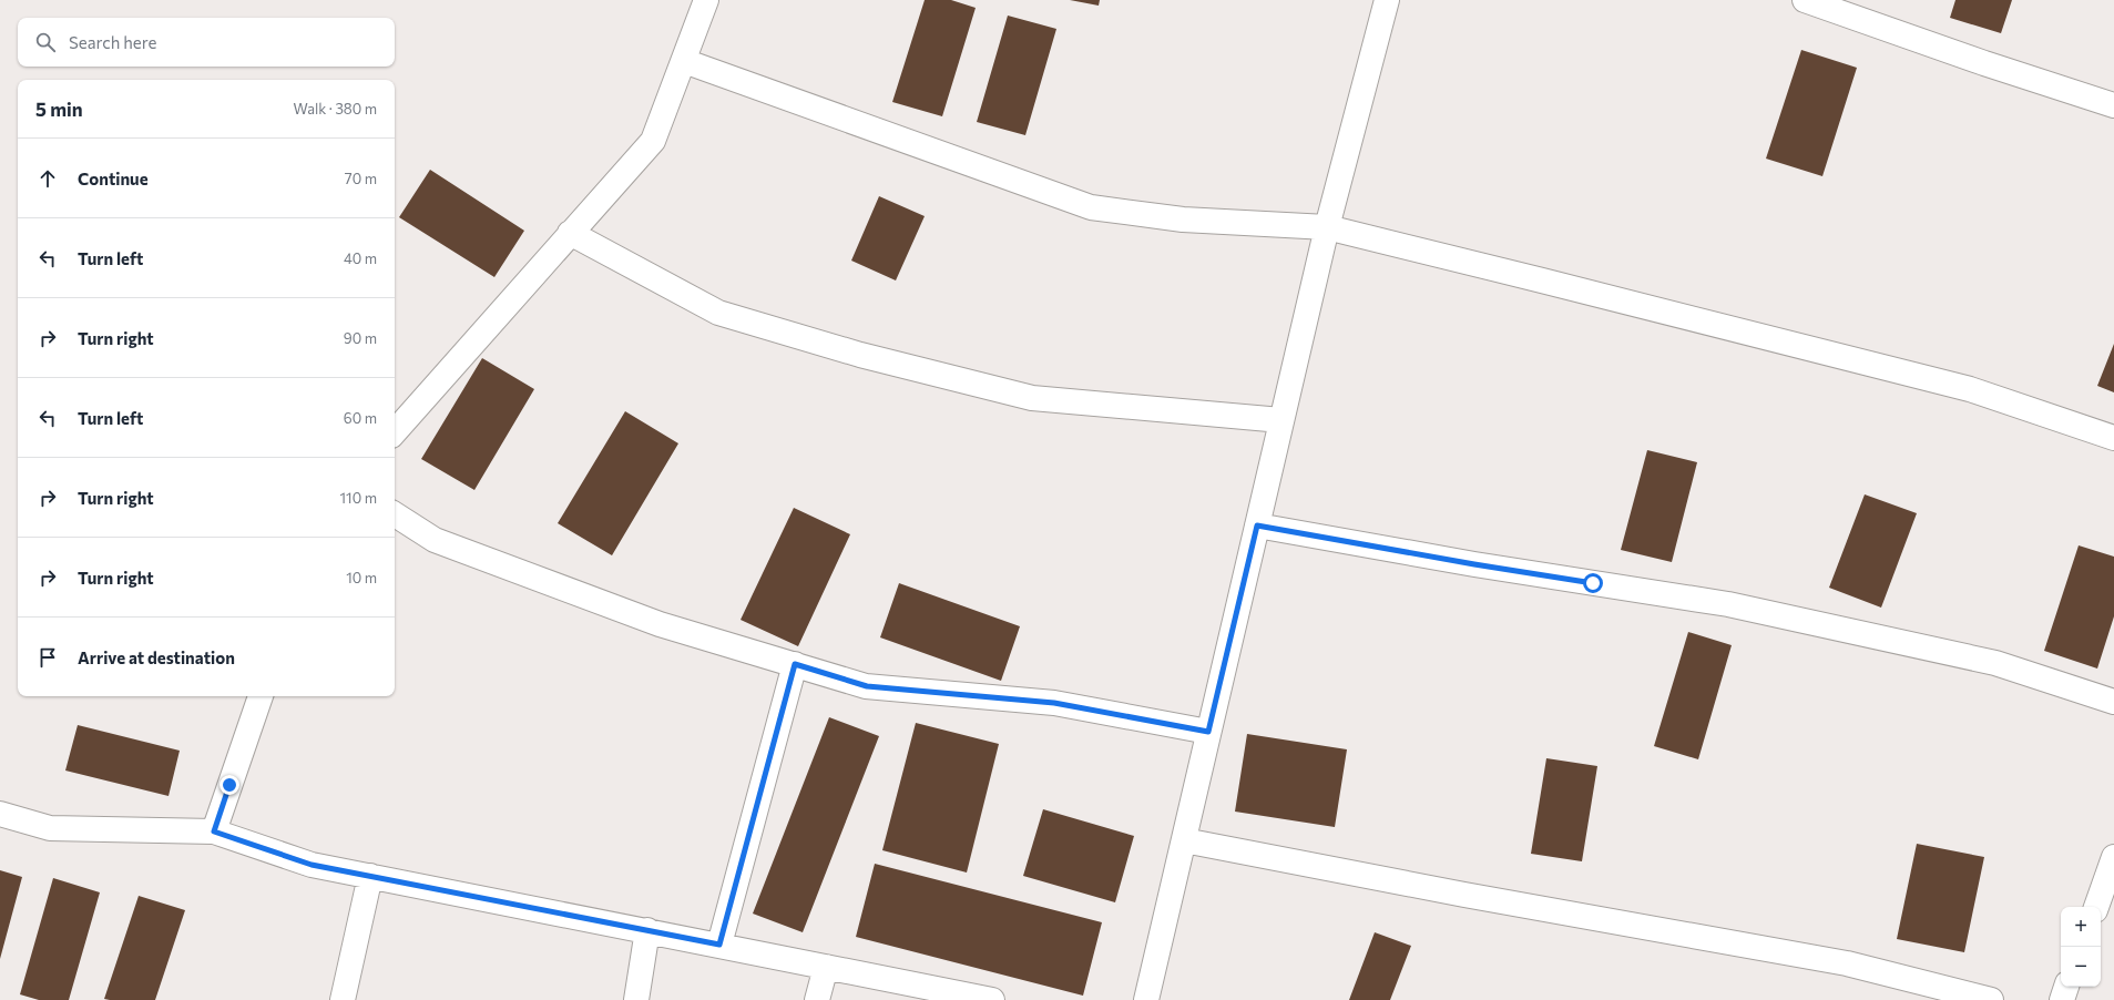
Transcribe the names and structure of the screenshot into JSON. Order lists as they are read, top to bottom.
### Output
{
  "page": {
    "search": "Search here",
    "heading": ["5 min", "Walk · 380 m"],
    "list": [
      ["Continue", "70 m"],
      ["Turn left", "40 m"],
      ["Turn right", "90 m"],
      ["Turn left", "60 m"],
      ["Turn right", "110 m"],
      ["Turn right", "10 m"],
      "Arrive at destination"
    ],
    "map_buttons": ["+", "−"]
  }
}
